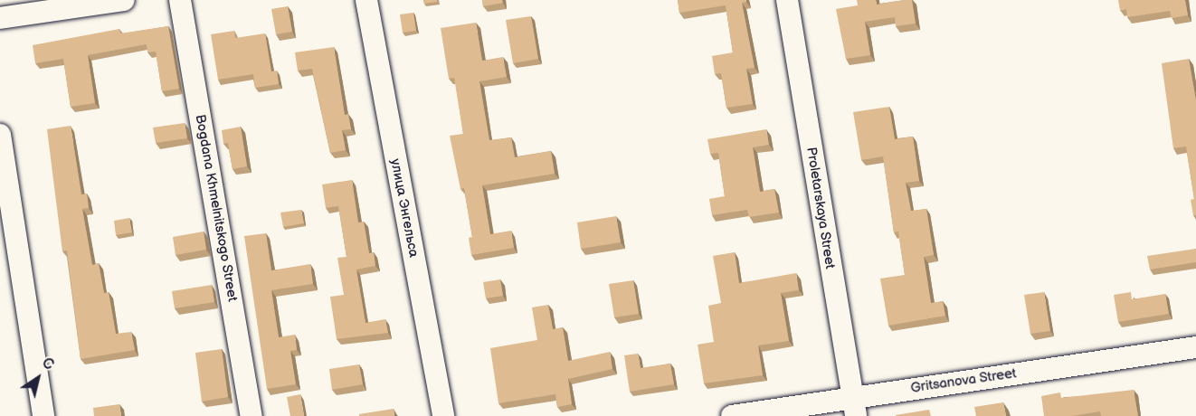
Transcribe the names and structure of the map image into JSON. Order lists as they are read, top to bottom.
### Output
{
  "streets": {
    "street": [
      "Bogdana Khmelnitskogo Street",
      "улица Энгельса",
      "Proletarskaya Street",
      "Gritsanova Street"
    ]
  },
  "crossings": [
    ["Proletarskaya Street", "Gritsanova Street"]
  ],
  "north": "top right"
}
